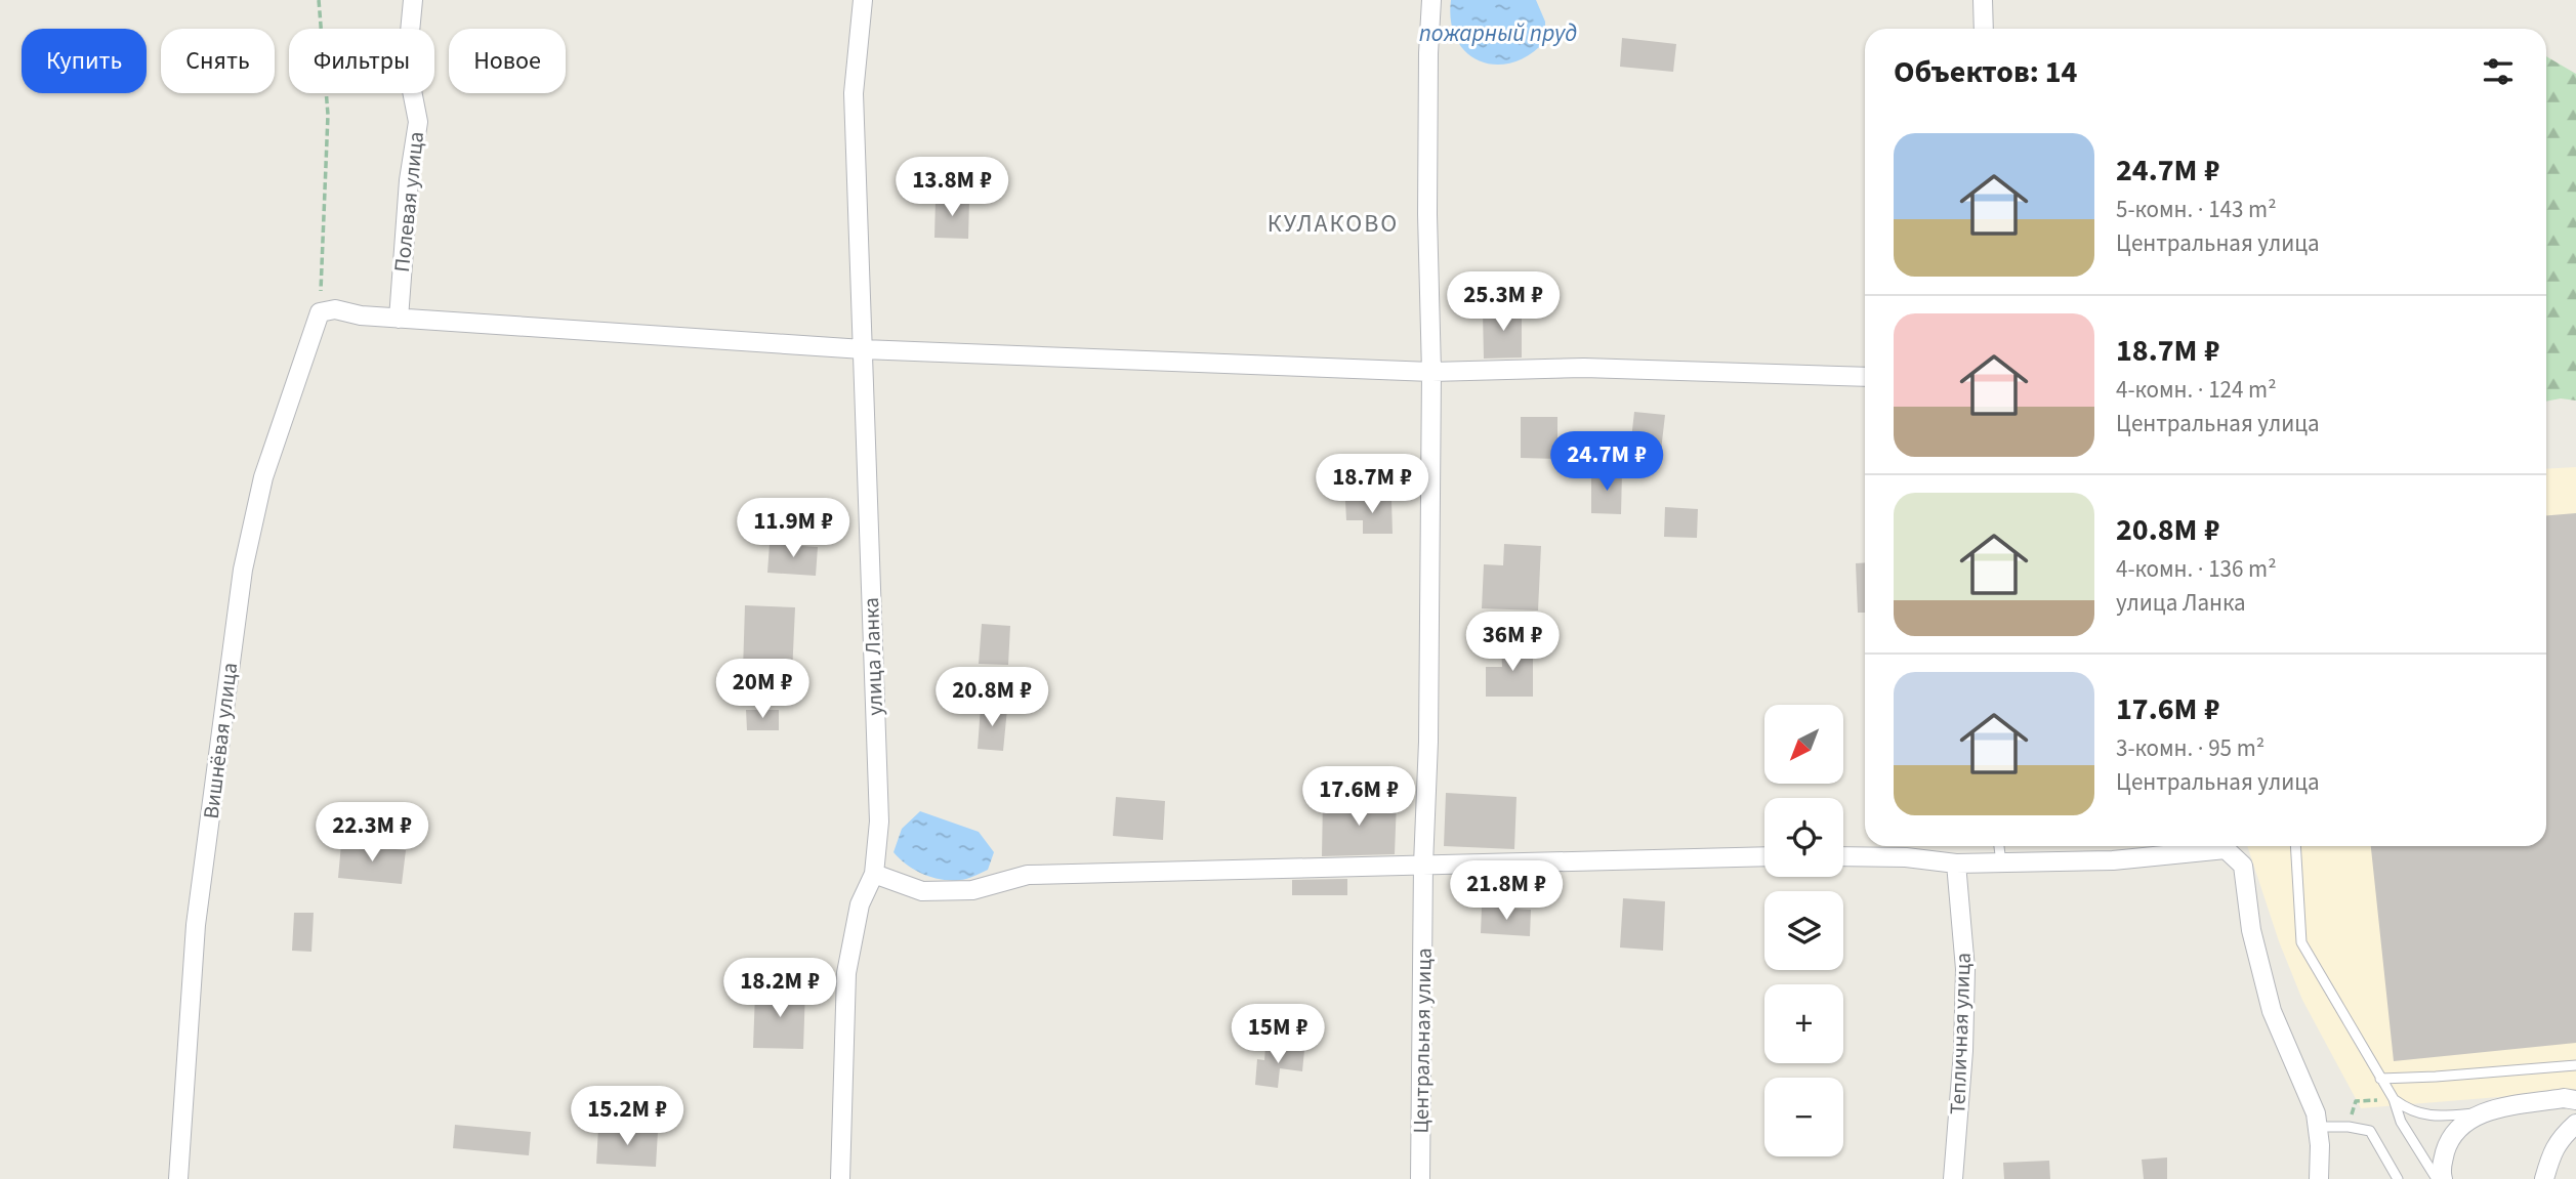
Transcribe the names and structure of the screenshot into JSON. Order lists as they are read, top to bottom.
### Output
{
  "streets": {
    "street": [
      "Полевая улица",
      "улица Ланка",
      "Вишнёвая улица",
      "Тепличная улица",
      "Центральная улица"
    ]
  },
  "districts": ["КУЛАКОВО"],
  "water": ["пожарный пруд"],
  "north": "bottom left",
  "page": {
    "chip": [
      "Купить",
      "Снять",
      "Фильтры",
      "Новое"
    ],
    "heading": "Объектов: 14",
    "list": [
      {
        "name": "24.7M ₽",
        "note": "5-комн. · 143 m² · Центральная улица"
      },
      {
        "name": "18.7M ₽",
        "note": "4-комн. · 124 m² · Центральная улица"
      },
      {
        "name": "20.8M ₽",
        "note": "4-комн. · 136 m² · улица Ланка"
      },
      {
        "name": "17.6M ₽",
        "note": "3-комн. · 95 m² · Центральная улица"
      }
    ],
    "price": [
      "13.8M ₽",
      "25.3M ₽",
      "24.7M ₽",
      "18.7M ₽",
      "11.9M ₽",
      "36M ₽",
      "20M ₽",
      "20.8M ₽",
      "17.6M ₽",
      "22.3M ₽",
      "21.8M ₽",
      "18.2M ₽",
      "15M ₽",
      "15.2M ₽"
    ],
    "map_buttons": ["+", "−"]
  }
}
